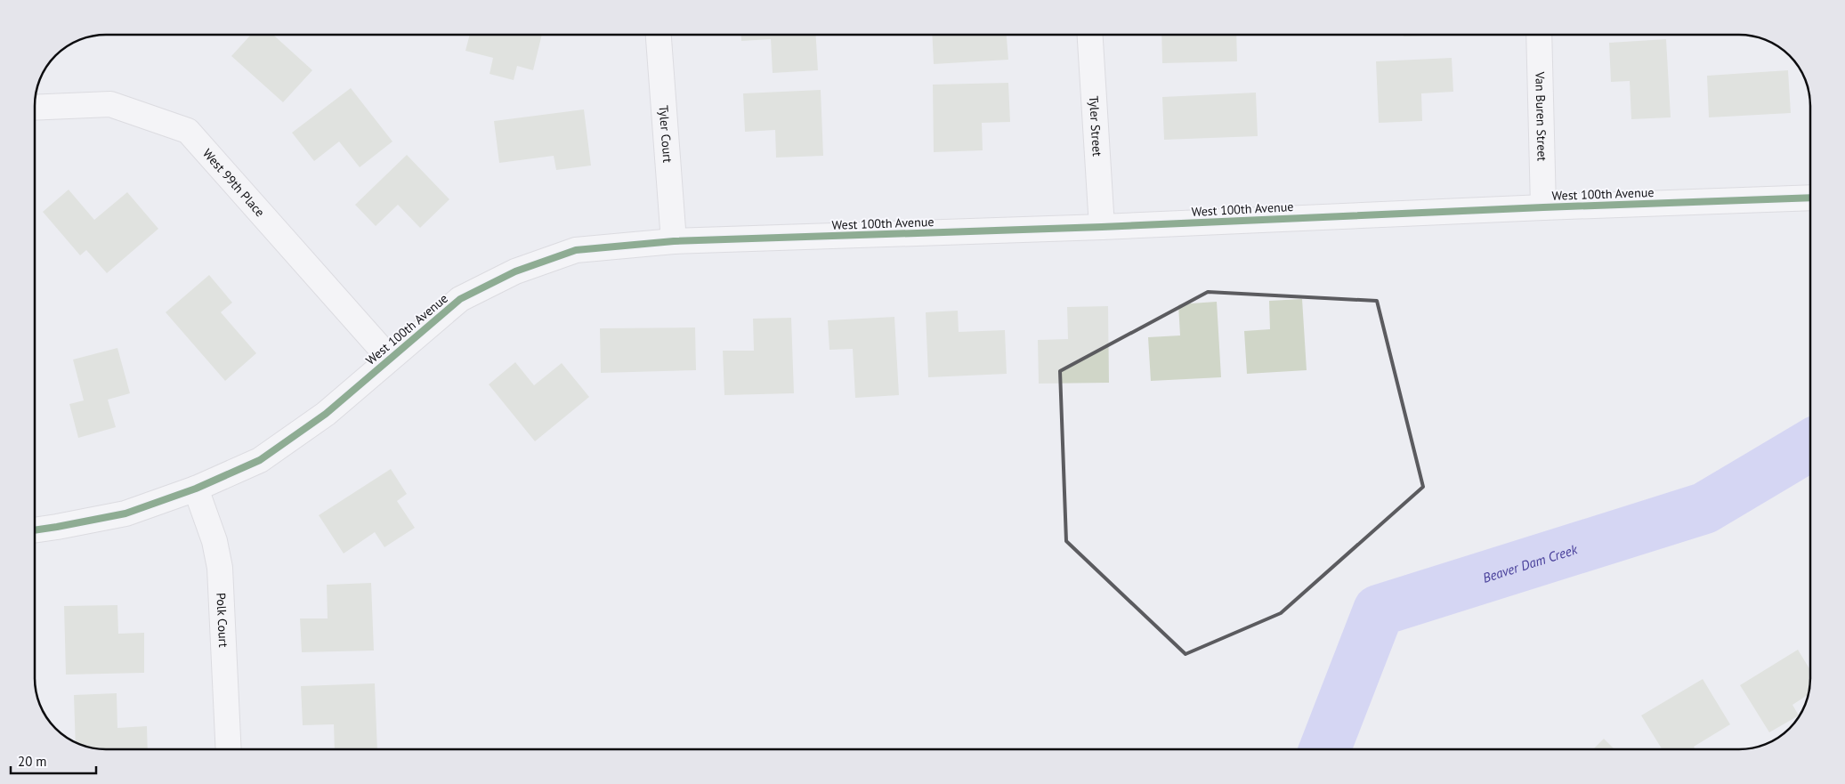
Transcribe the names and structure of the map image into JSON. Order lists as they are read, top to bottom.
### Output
{
  "streets": {
    "street": [
      "Van Buren Street",
      "Tyler Street",
      "Tyler Court",
      "West 99th Place",
      "West 100th Avenue",
      "Polk Court"
    ]
  },
  "crossings": [
    ["Van Buren Street", "West 100th Avenue"],
    ["Tyler Street", "West 100th Avenue"],
    ["Tyler Court", "West 100th Avenue"],
    ["West 99th Place", "West 100th Avenue"],
    ["West 100th Avenue", "Polk Court"]
  ],
  "water": ["Beaver Dam Creek"],
  "scale_bar": "20 m"
}
